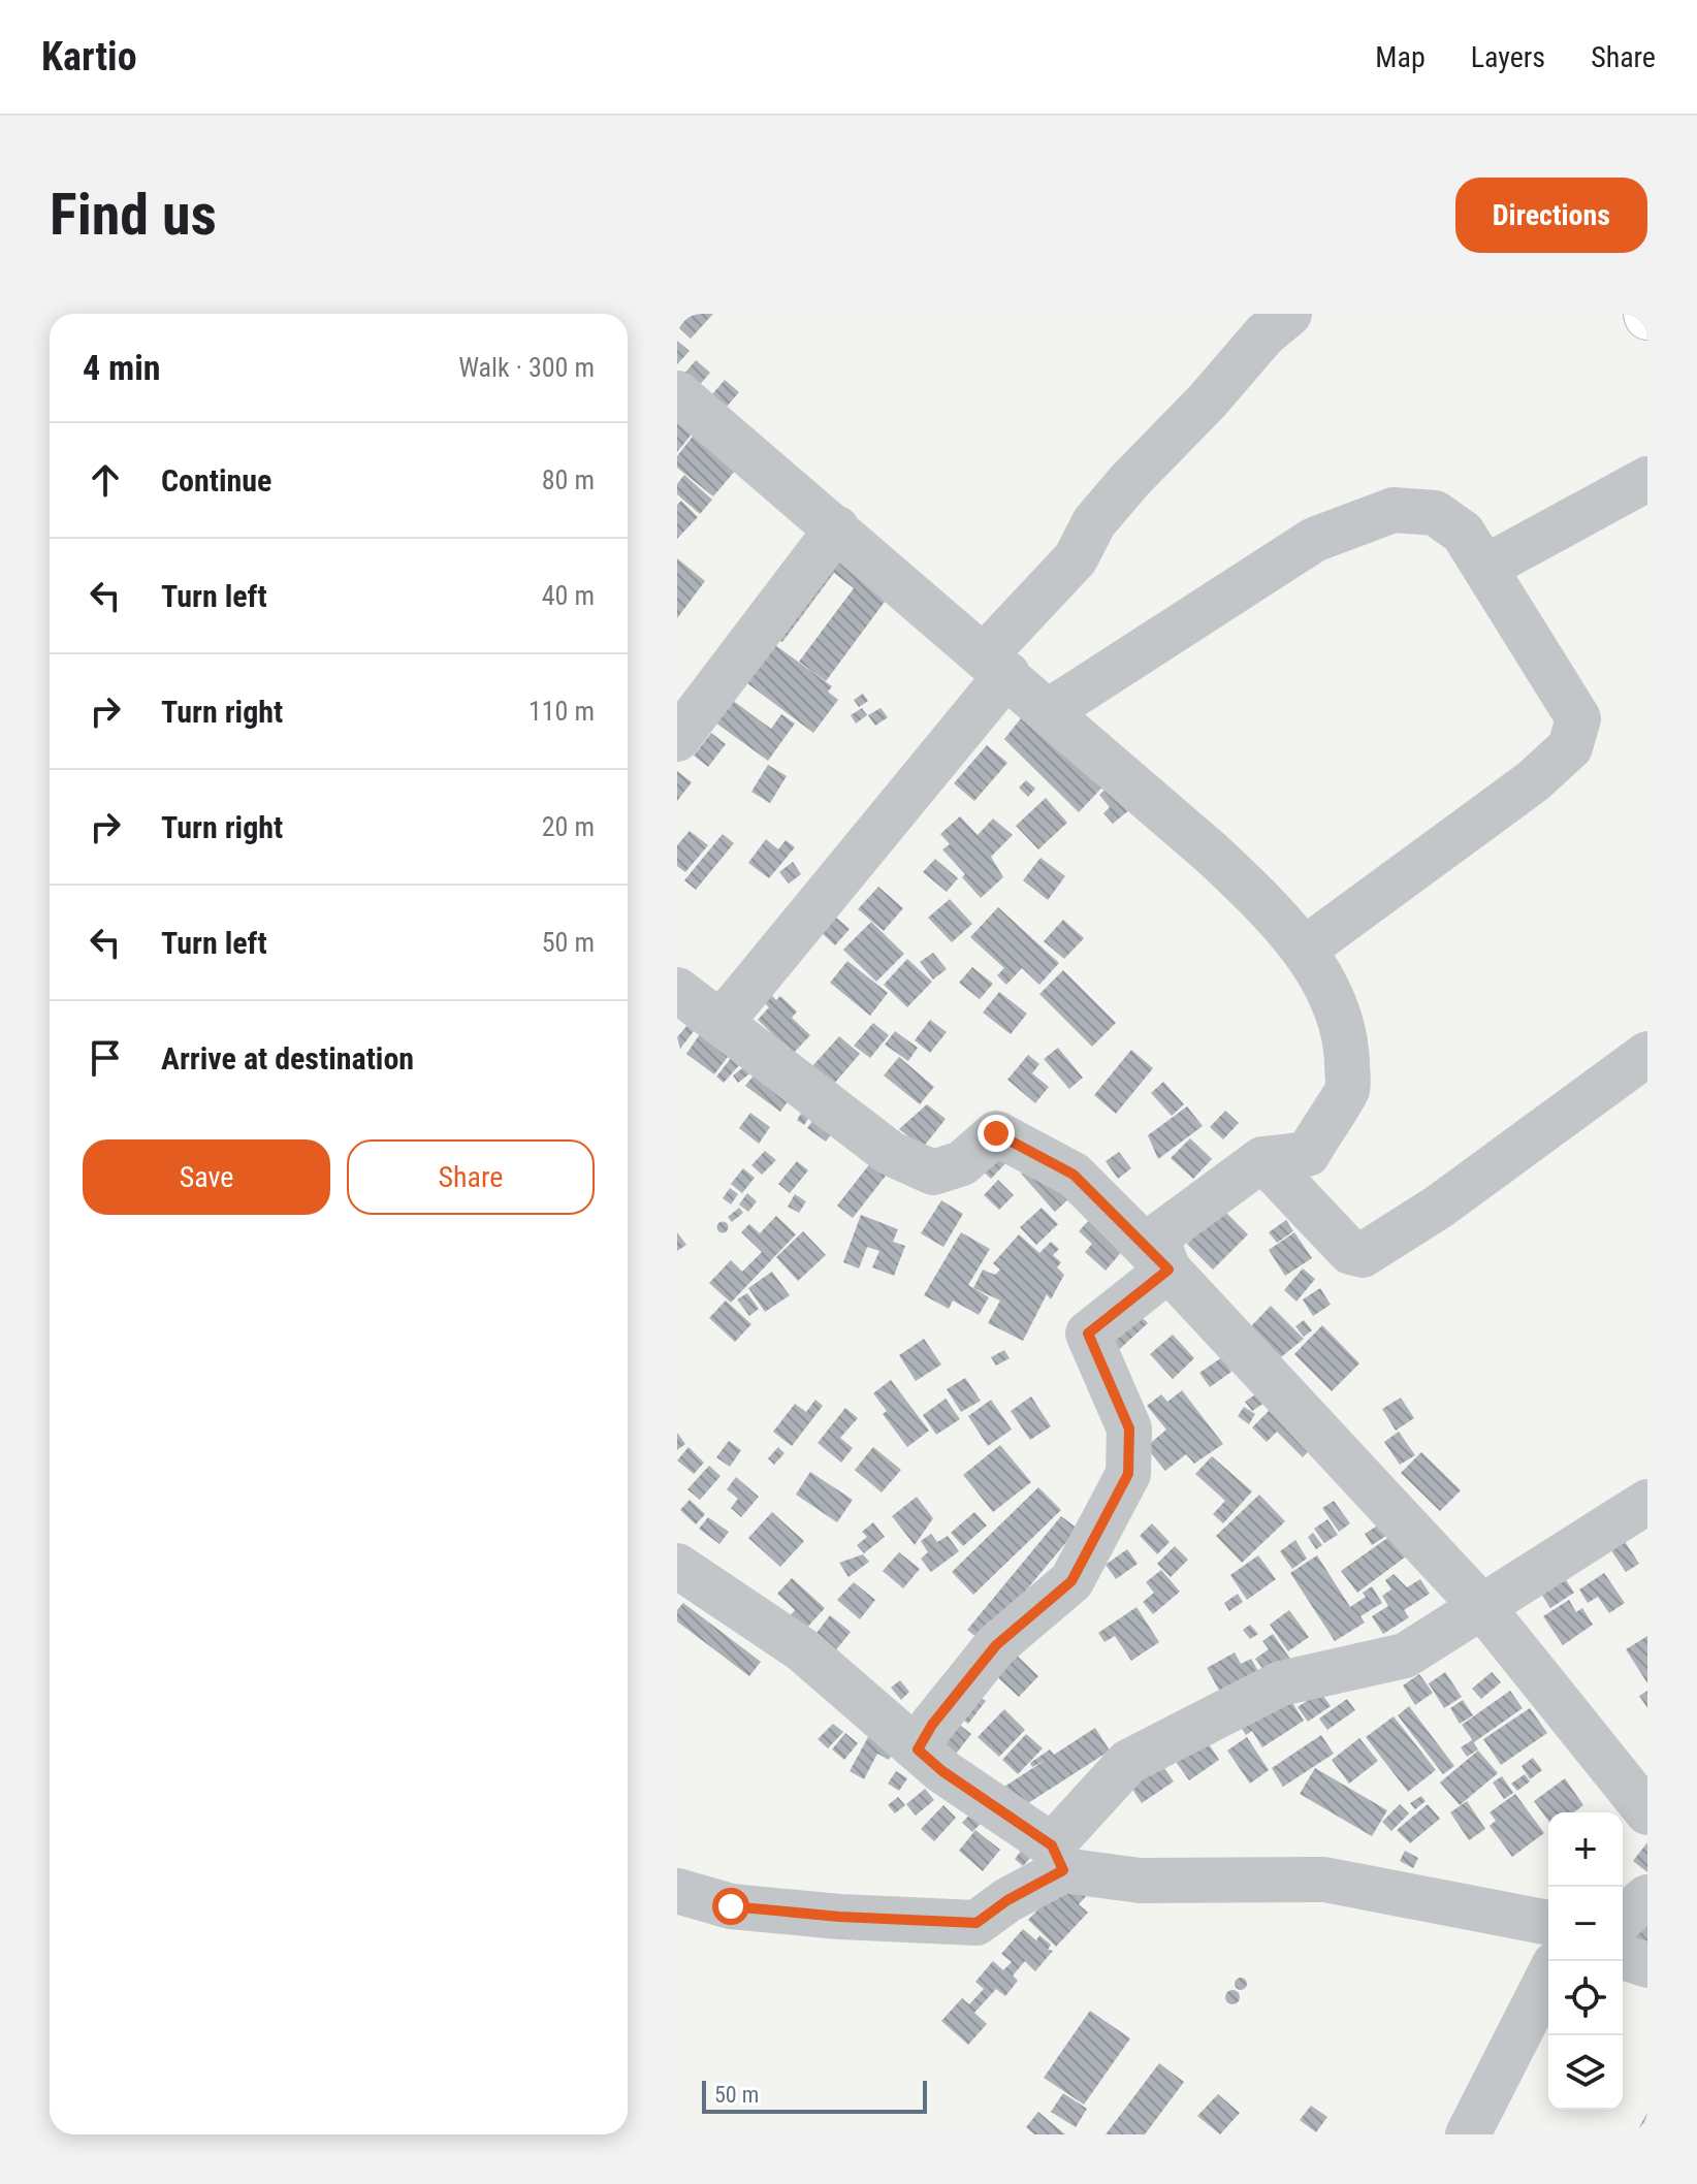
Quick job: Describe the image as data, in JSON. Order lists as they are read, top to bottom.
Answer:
{
  "scale_bar": "50 m",
  "page": {
    "header": "Kartio",
    "nav": ["Map", "Layers", "Share"],
    "buttons": [
      "Directions",
      ["Save", "Share"]
    ],
    "title": "Find us",
    "heading": ["4 min", "Walk · 300 m"],
    "list": [
      ["Continue", "80 m"],
      ["Turn left", "40 m"],
      ["Turn right", "110 m"],
      ["Turn right", "20 m"],
      ["Turn left", "50 m"],
      "Arrive at destination"
    ],
    "map_buttons": ["+", "−"],
    "scale": "50 m"
  }
}
